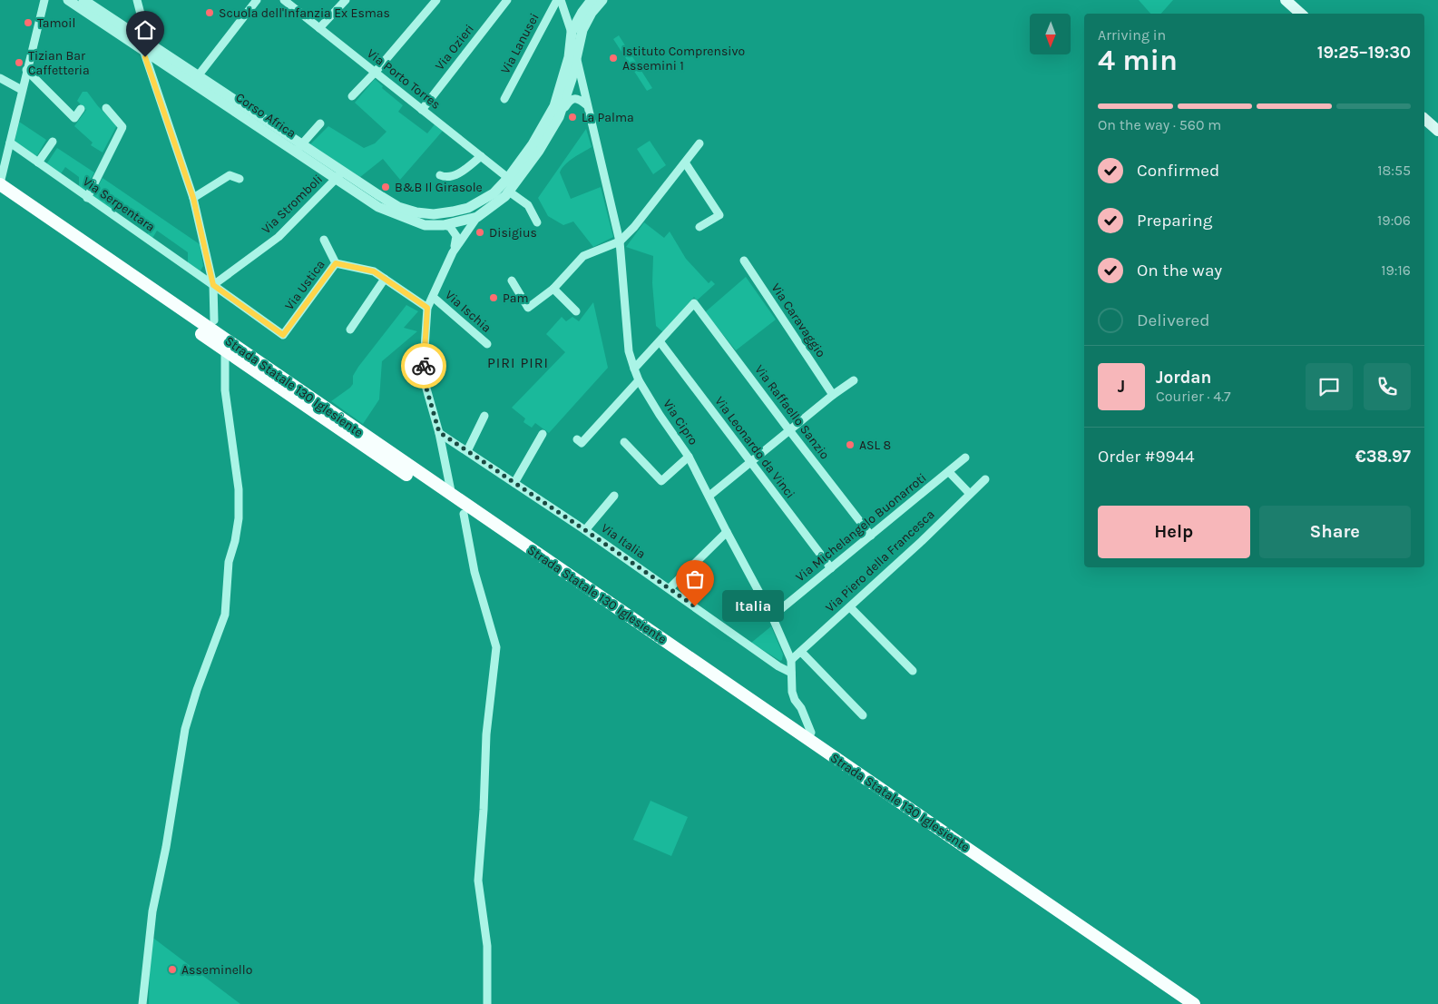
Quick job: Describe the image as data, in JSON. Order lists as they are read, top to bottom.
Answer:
{
  "streets": {
    "main road": ["Strada Statale 130 Iglesiente"],
    "street": [
      "Via Lanusei",
      "Via Ozieri",
      "Via Porto Torres",
      "Corso Africa",
      "Via Serpentara",
      "Via Stromboli",
      "Via Ustica",
      "Via Ischia",
      "Via Caravaggio",
      "Via Raffaello Sanzio",
      "Via Cipro",
      "Via Leonardo da Vinci",
      "Via Michelangelo Buonarroti",
      "Via Italia",
      "Via Piero della Francesca"
    ]
  },
  "crossings": [
    ["Via Ozieri", "Via Porto Torres"],
    ["Via Porto Torres", "Corso Africa"],
    ["Corso Africa", "Via Stromboli"],
    ["Corso Africa", "Via Cipro"],
    ["Via Serpentara", "Via Stromboli"],
    ["Via Serpentara", "Via Ustica"],
    ["Via Stromboli", "Via Ustica"],
    ["Via Raffaello Sanzio", "Via Leonardo da Vinci"],
    ["Via Raffaello Sanzio", "Via Michelangelo Buonarroti"],
    ["Via Cipro", "Via Michelangelo Buonarroti"],
    ["Via Cipro", "Via Italia"],
    ["Via Cipro", "Via Piero della Francesca"],
    ["Via Leonardo da Vinci", "Via Michelangelo Buonarroti"]
  ],
  "districts": ["PIRI PIRI"],
  "places": [
    "Scuola dell'Infanzia Ex Esmas",
    "Tamoil",
    "Istituto Comprensivo Assemini 1",
    "Tizian Bar Caffetteria",
    "La Palma",
    "B&B Il Girasole",
    "Disigius",
    "Pam",
    "ASL 8",
    "Italia",
    "Asseminello"
  ],
  "north": "bottom",
  "page": {
    "heading": ["4 min", "Arriving in", "19:25–19:30"],
    "panel": [
      "Jordan",
      "Courier · 4.7",
      "Order #9944",
      "€38.97"
    ],
    "bar": "On the way · 560 m",
    "list": [
      ["Confirmed", "18:55"],
      ["Preparing", "19:06"],
      ["On the way", "19:16"],
      "Delivered"
    ],
    "round": "J",
    "buttons": ["Help", "Share"],
    "bubble": "Italia"
  }
}
